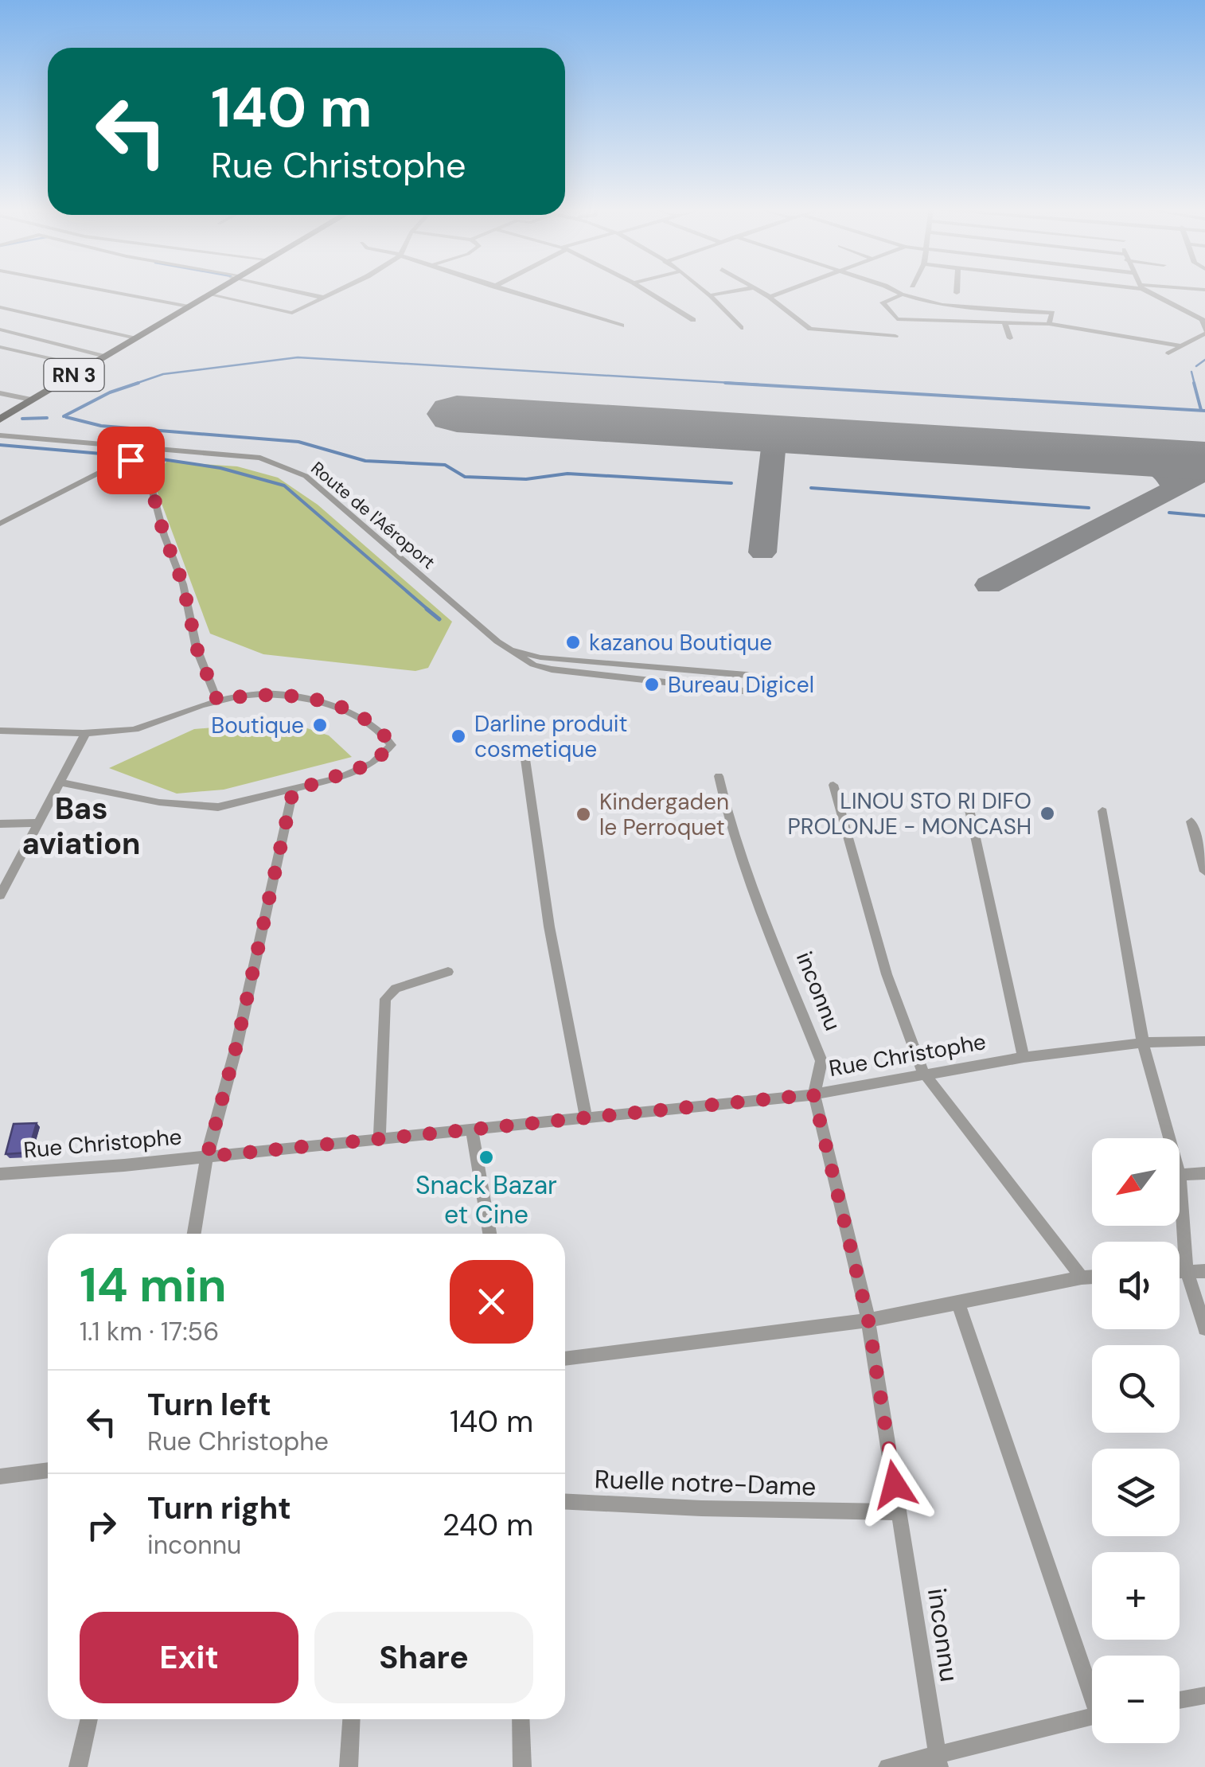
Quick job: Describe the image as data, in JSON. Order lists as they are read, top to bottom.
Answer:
{
  "streets": {
    "main road": ["RN 3"],
    "street": [
      "Route de l'Aéroport",
      "inconnu",
      "Rue Christophe",
      "Ruelle notre-Dame"
    ]
  },
  "crossings": [
    ["inconnu", "Rue Christophe"],
    ["inconnu", "Ruelle notre-Dame"]
  ],
  "districts": ["Bas aviation"],
  "places": [
    "kazanou Boutique",
    "Bureau Digicel",
    "Boutique",
    "Darline produit cosmetique",
    "LINOU STO RI DIFO PROLONJE - MONCASH",
    "Kindergaden le Perroquet",
    "Snack Bazar et Cine"
  ],
  "north": "bottom left",
  "page": {
    "turn": ["140 m", "Rue Christophe"],
    "map_buttons": ["+", "−"],
    "heading": ["14 min", "1.1 km · 17:56"],
    "list": [
      {
        "name": "Turn left",
        "note": "Rue Christophe",
        "value": "140 m"
      },
      {
        "name": "Turn right",
        "note": "inconnu",
        "value": "240 m"
      }
    ],
    "buttons": ["Exit", "Share"]
  }
}
